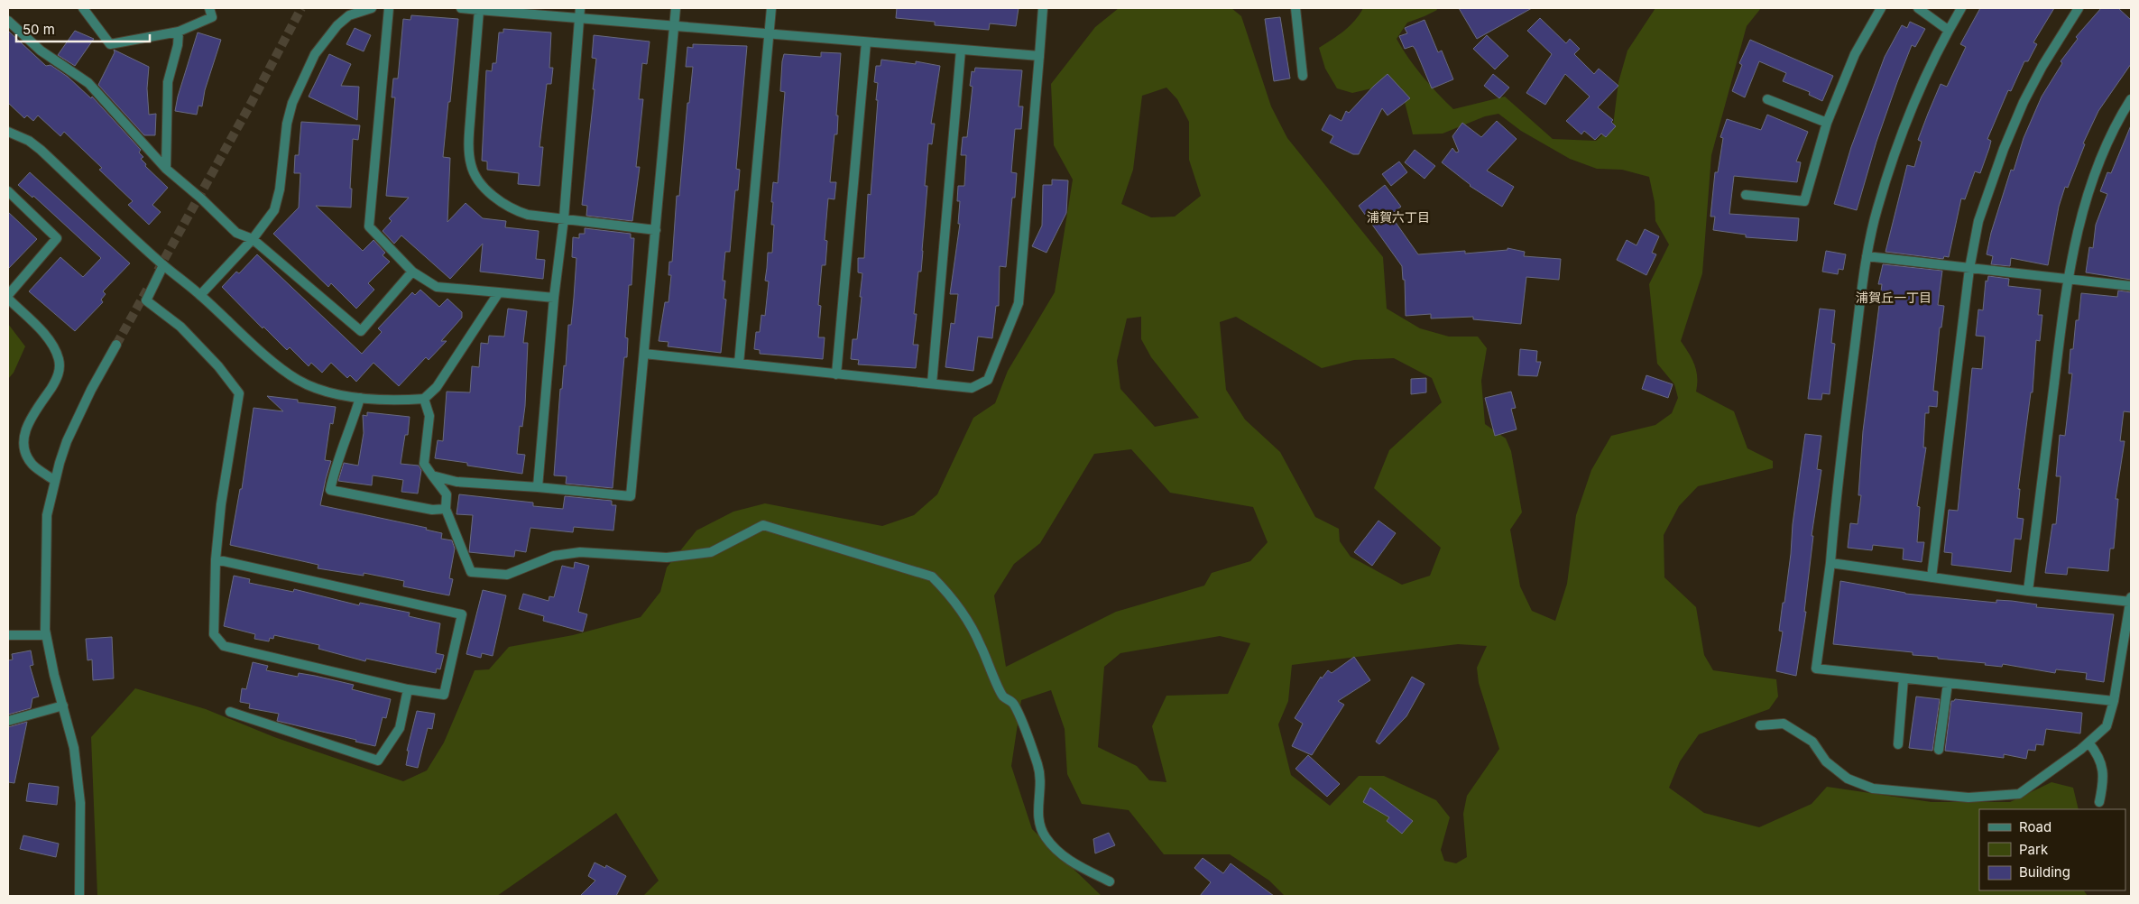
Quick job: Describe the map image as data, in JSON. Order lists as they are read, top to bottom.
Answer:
{
  "districts": ["浦賀六丁目", "浦賀丘一丁目"],
  "legend": ["Road", "Park", "Building"],
  "scale_bar": "50 m"
}
